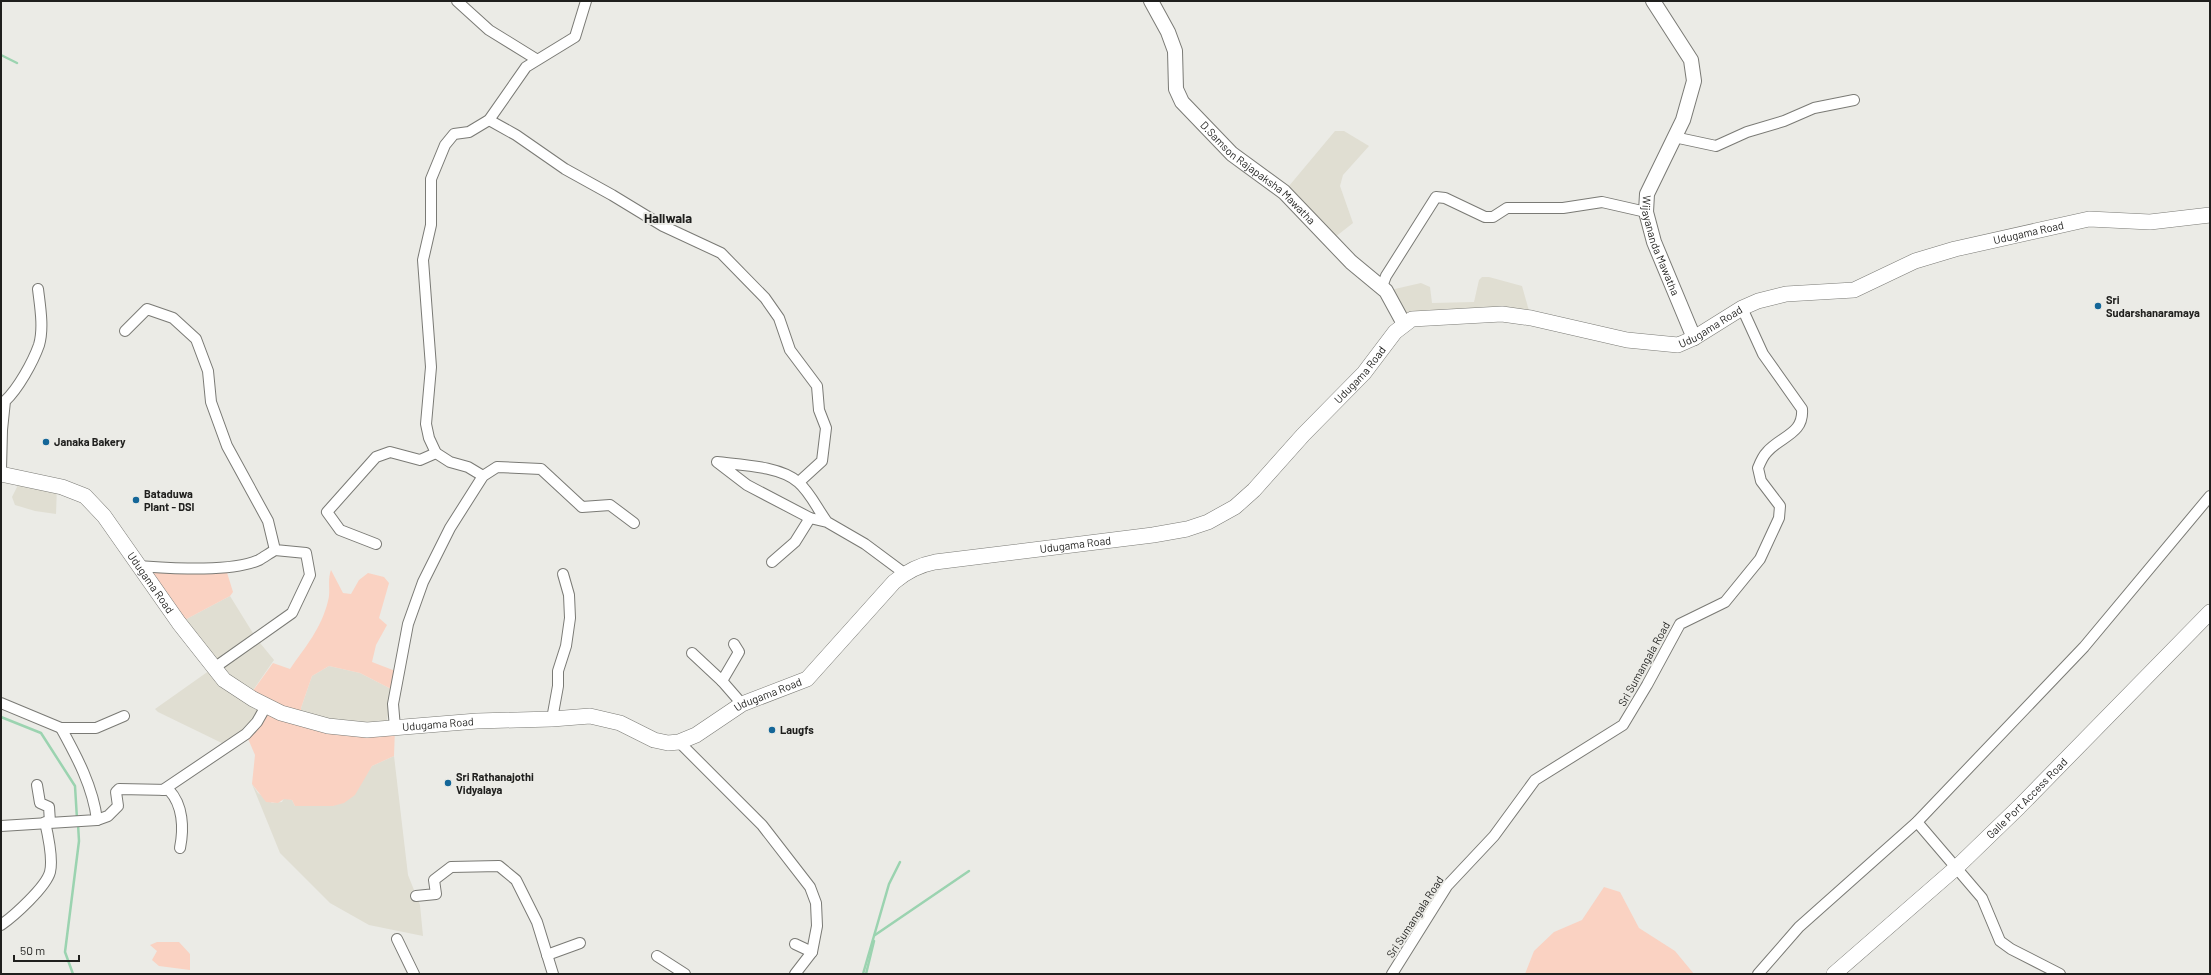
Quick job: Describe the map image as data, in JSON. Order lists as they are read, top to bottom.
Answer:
{
  "streets": {
    "main road": [
      "D.Samson Rajapaksha Mawatha",
      "Udugama Road",
      "Wijayananda Mawatha",
      "Galle Port Access Road"
    ],
    "street": ["Sri Sumangala Road"]
  },
  "crossings": [
    ["D.Samson Rajapaksha Mawatha", "Udugama Road"],
    ["Udugama Road", "Wijayananda Mawatha"],
    ["Udugama Road", "Sri Sumangala Road"]
  ],
  "districts": ["Haliwala"],
  "places": [
    "Sri Sudarshanaramaya",
    "Janaka Bakery",
    "Bataduwa Plant - DSI",
    "Laugfs",
    "Sri Rathanajothi Vidyalaya"
  ],
  "scale_bar": "50 m"
}
